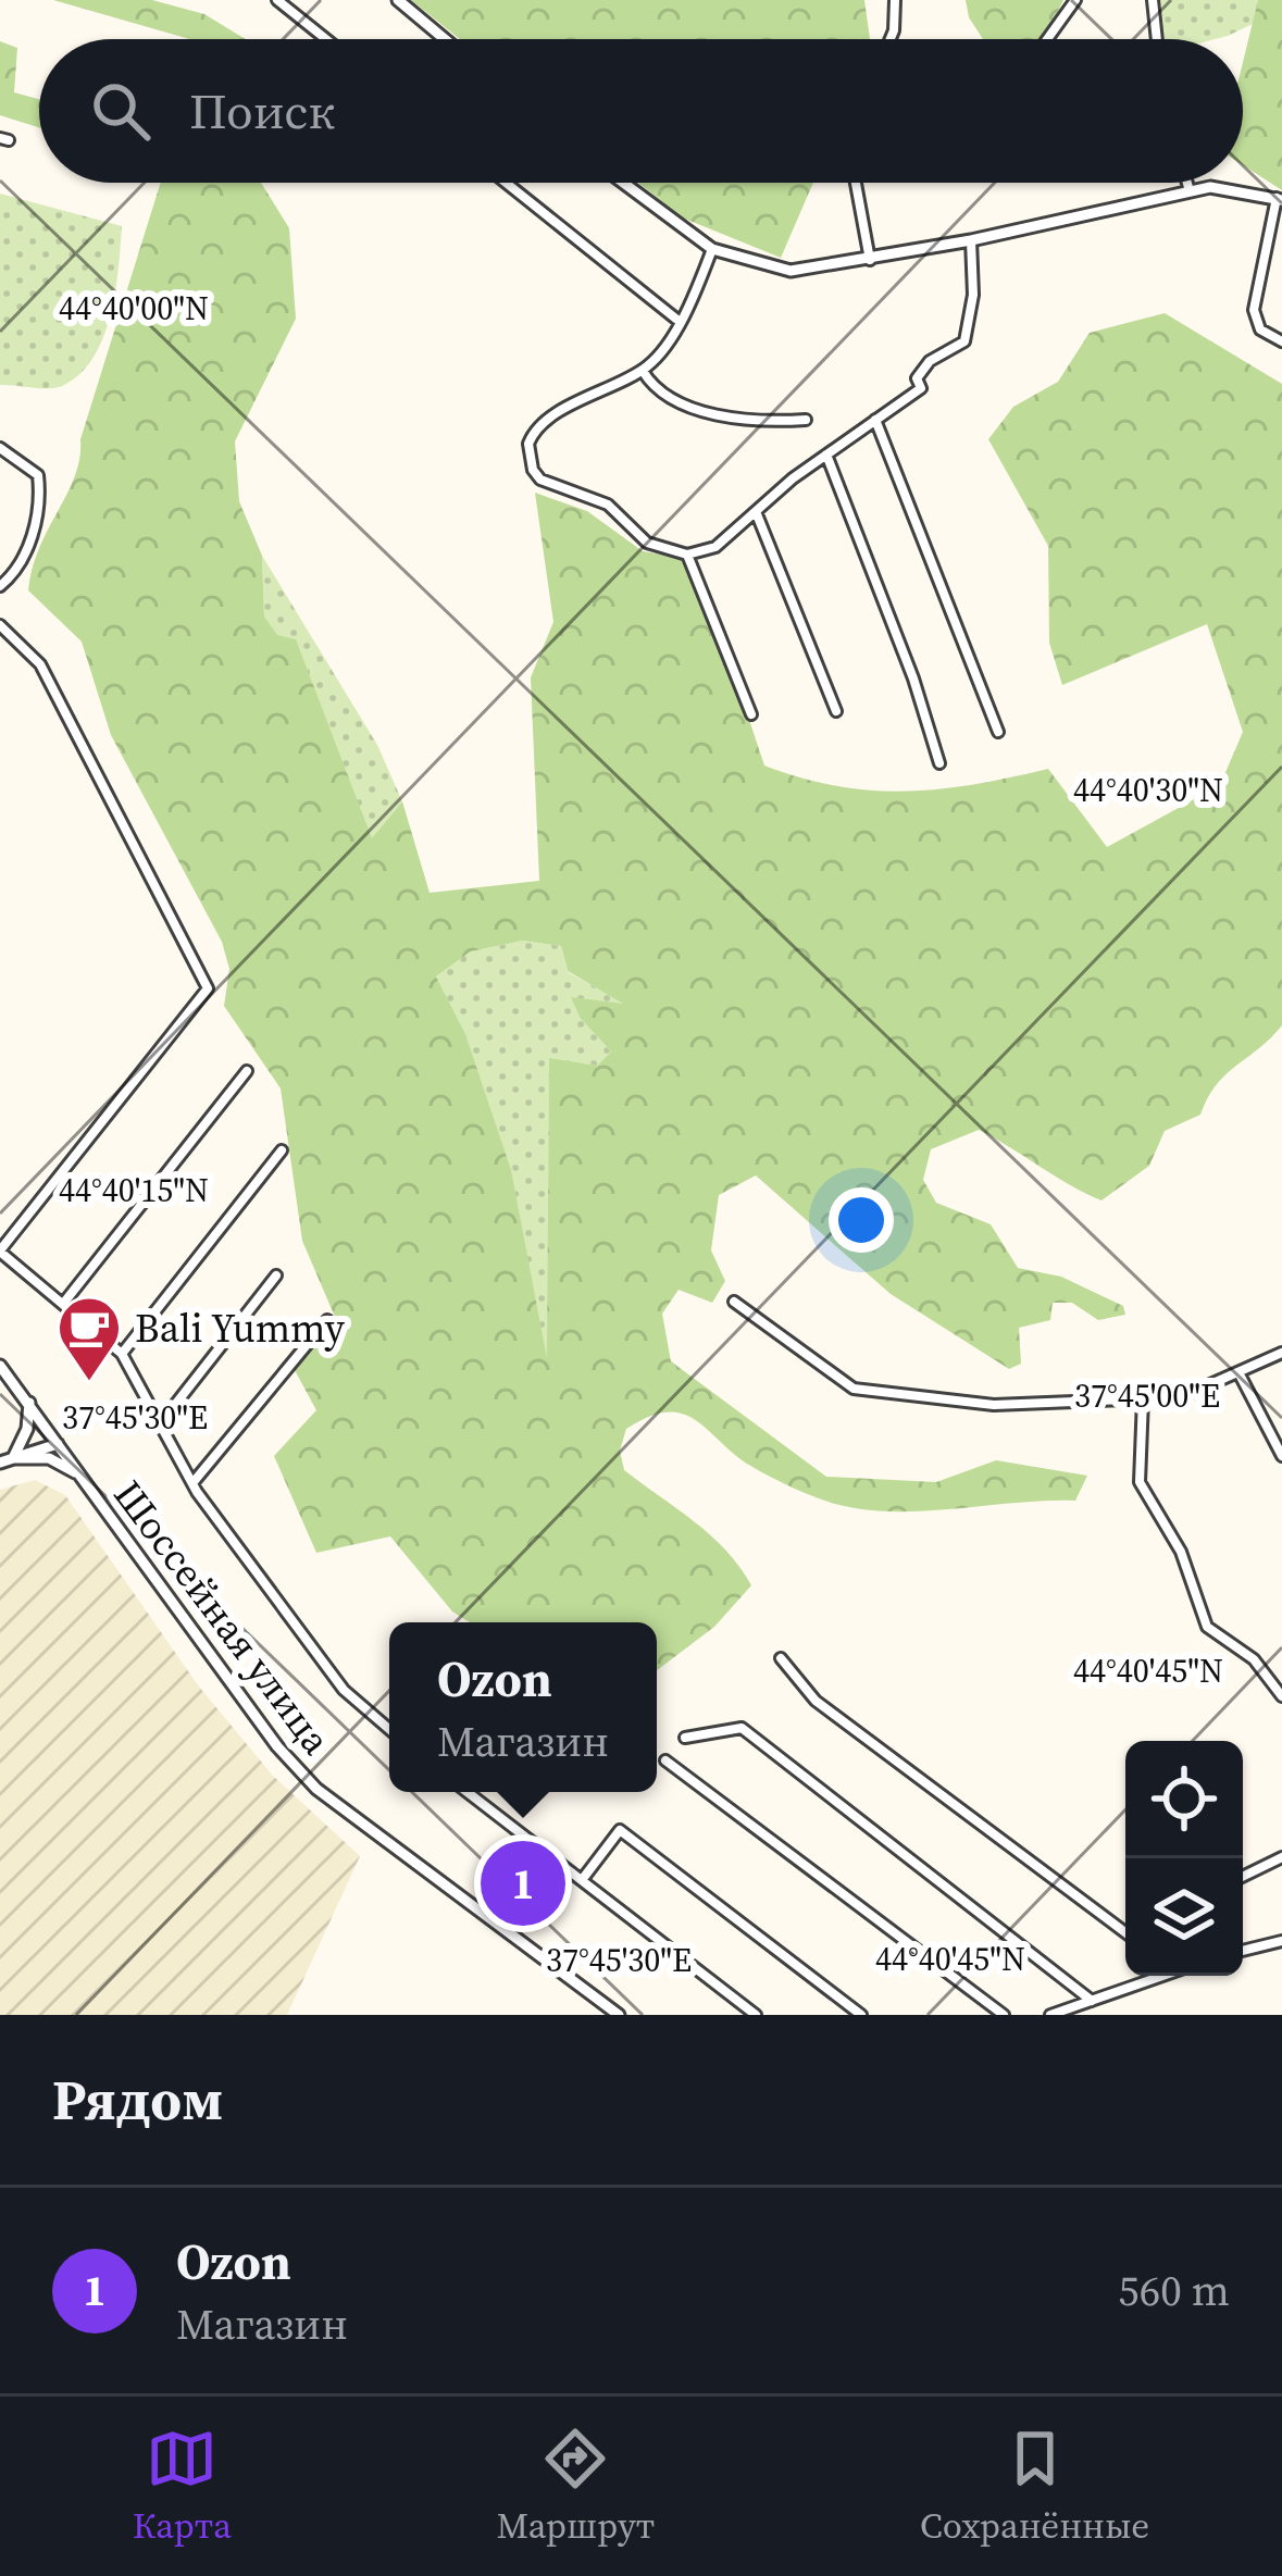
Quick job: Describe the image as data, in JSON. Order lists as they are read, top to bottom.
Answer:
{
  "streets": {
    "street": ["Шоссейная улица"]
  },
  "places": {
    "cafe": ["Bali Yummy"]
  },
  "page": {
    "search": "Поиск",
    "popup": ["Ozon", "Магазин"],
    "pins": "1",
    "heading": "Рядом",
    "list": [
      {
        "mark": "1",
        "name": "Ozon",
        "note": "Магазин",
        "value": "560 m"
      }
    ],
    "nav": ["Карта", "Маршрут", "Сохранённые"]
  },
  "coordinates": [
    "44°40'00\"N",
    "44°40'30\"N",
    "44°40'15\"N",
    "37°45'00\"E",
    "37°45'30\"E",
    "44°40'45\"N"
  ]
}
